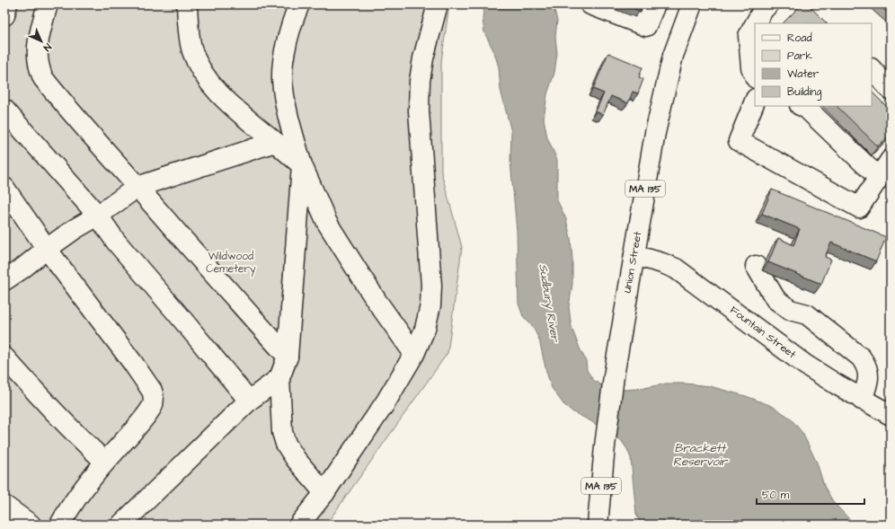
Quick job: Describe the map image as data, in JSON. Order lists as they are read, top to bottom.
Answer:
{
  "streets": {
    "main road": ["MA 135", "Union Street", "Fountain Street"]
  },
  "crossings": [
    ["Union Street", "Fountain Street"]
  ],
  "water": ["Sudbury River", "Brackett Reservoir"],
  "parks": ["Wildwood Cemetery"],
  "legend": [
    "Road",
    "Park",
    "Water",
    "Building"
  ],
  "scale_bar": "50 m",
  "north": "bottom right"
}
